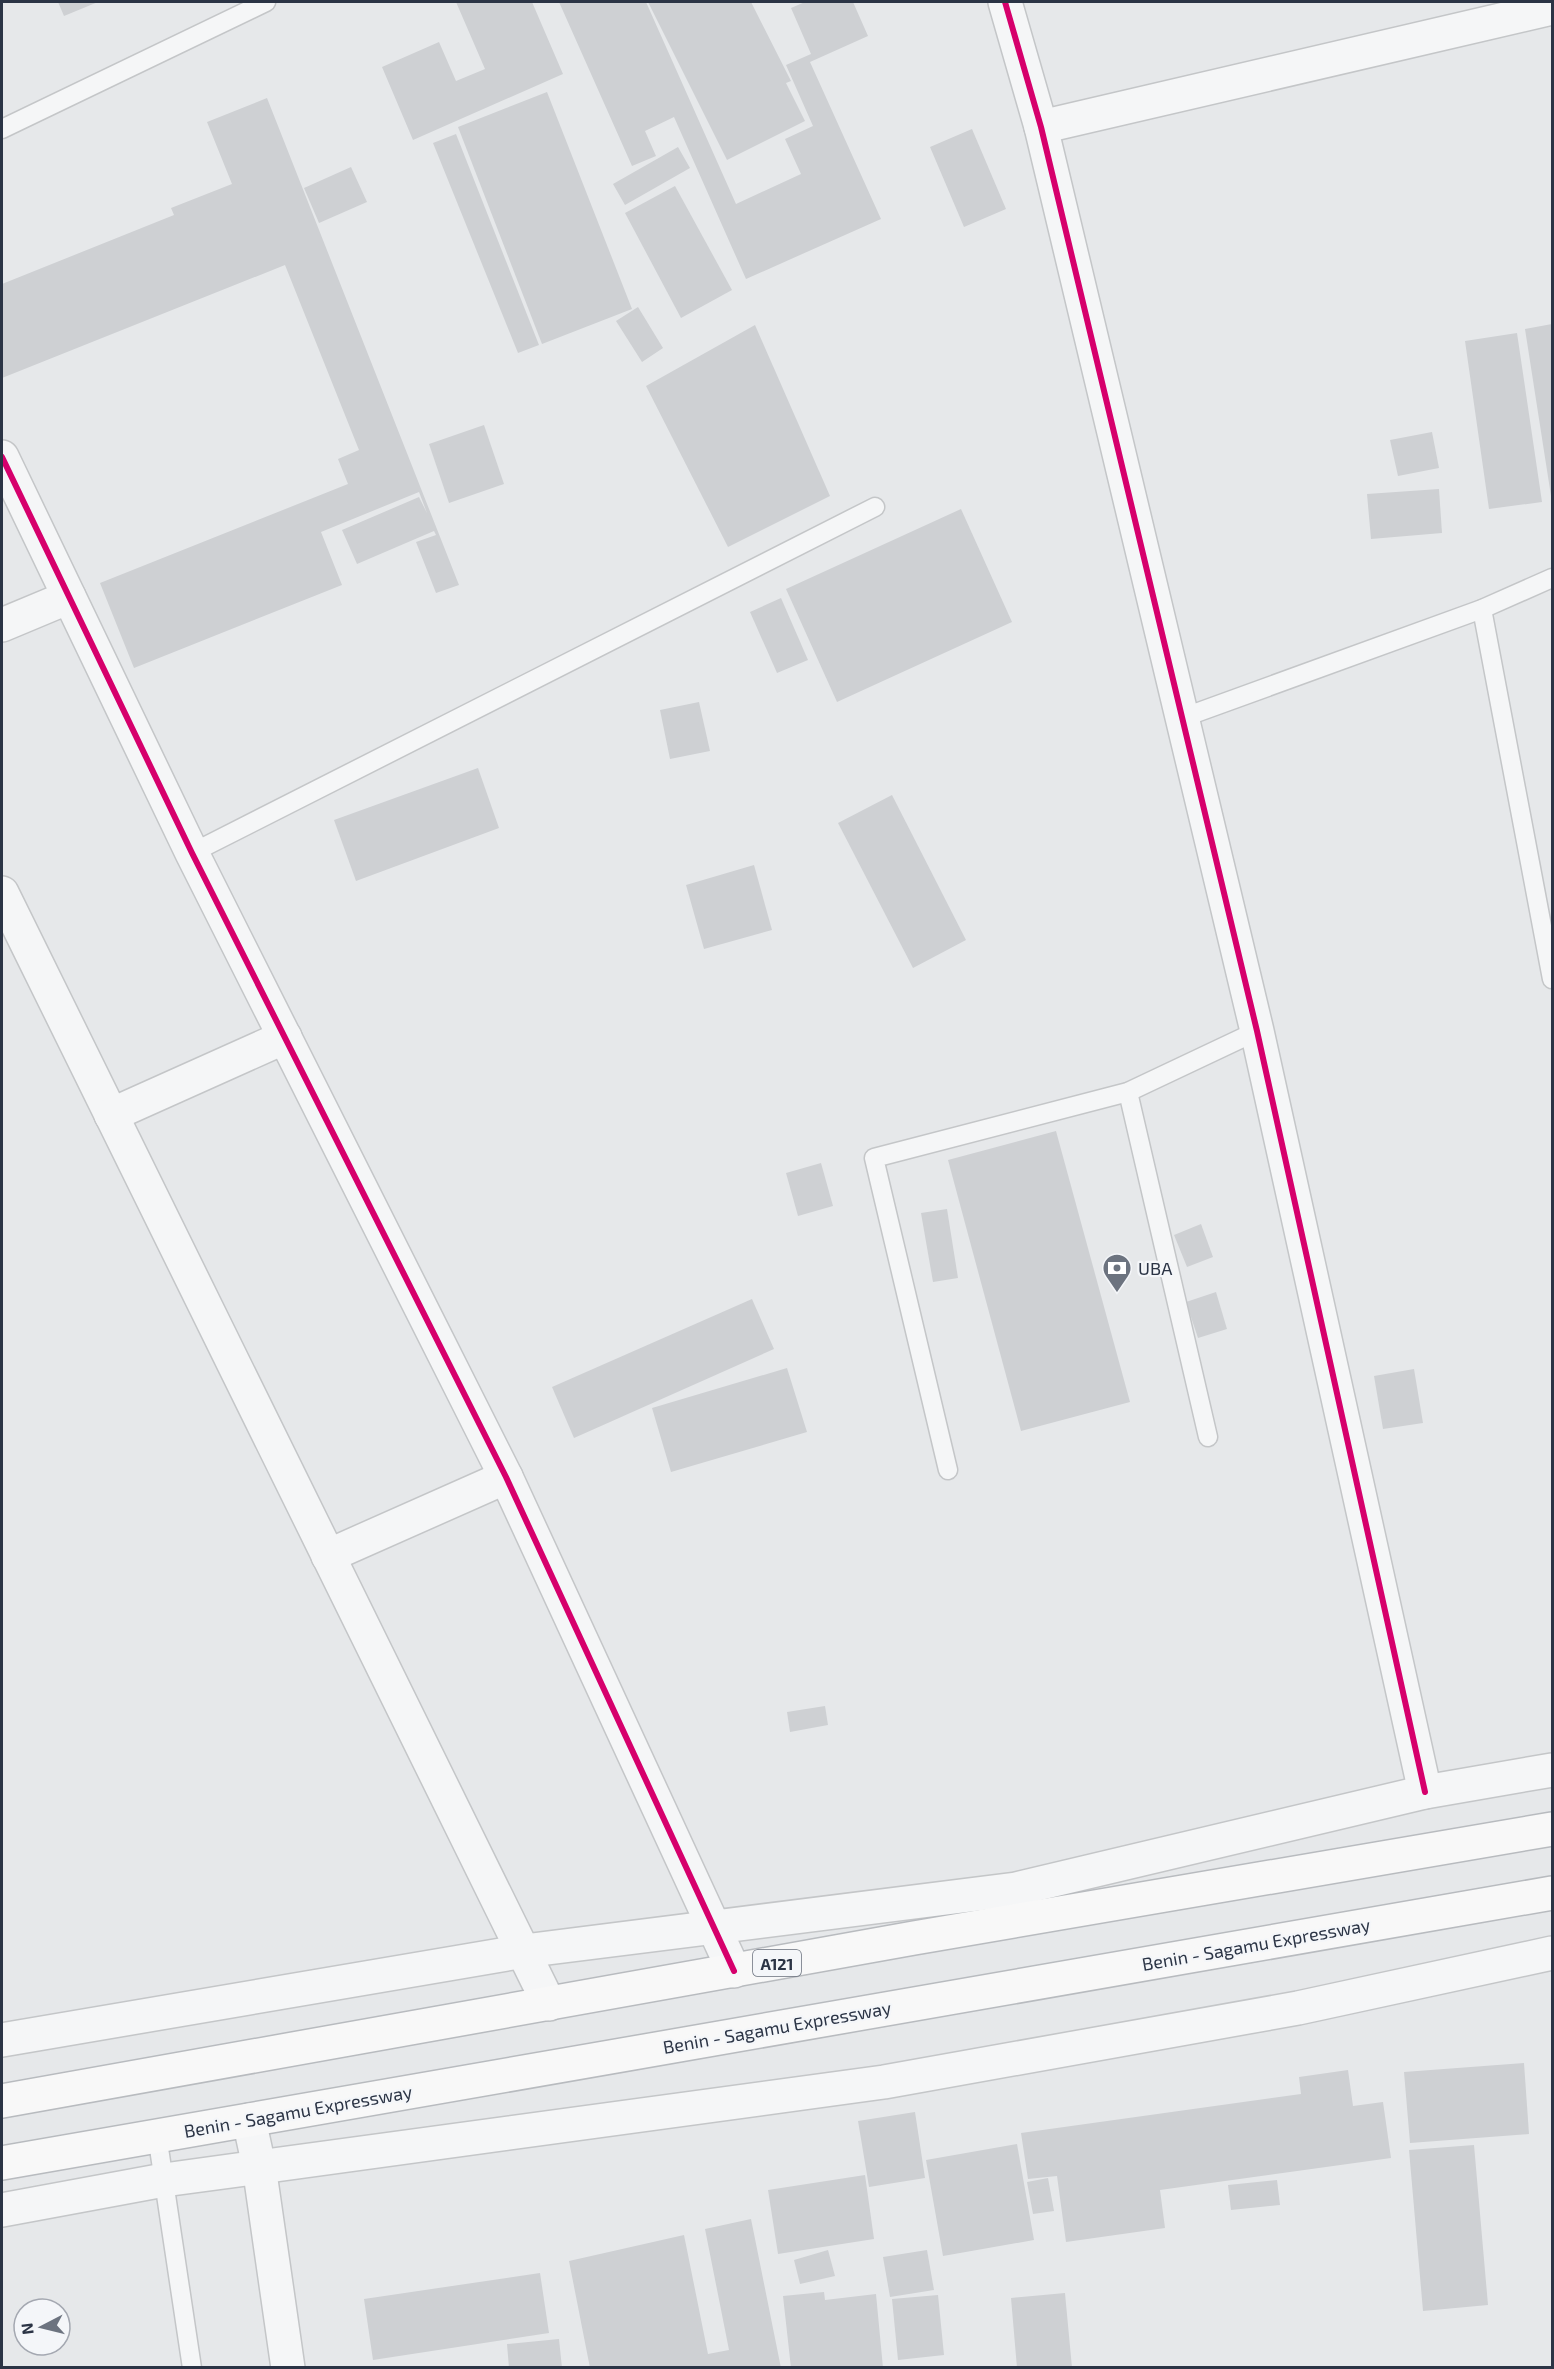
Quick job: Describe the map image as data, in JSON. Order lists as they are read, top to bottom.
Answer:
{
  "streets": {
    "highway": ["Benin - Sagamu Expressway", "A121"]
  },
  "places": {
    "bank": ["UBA"]
  },
  "north": "left"
}
